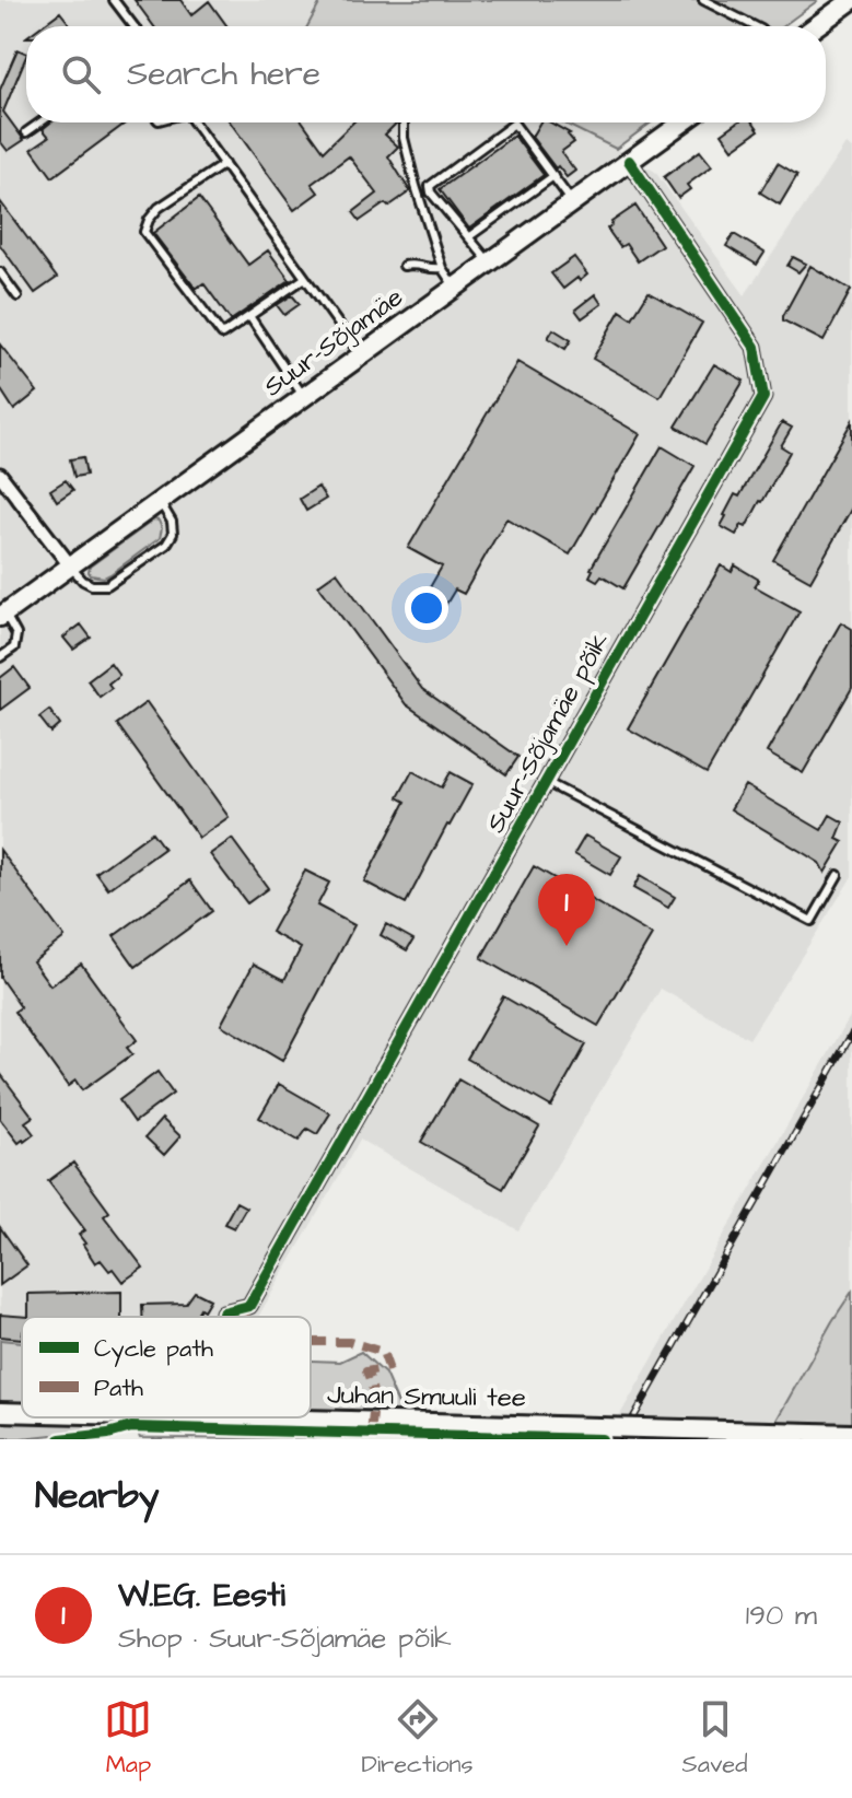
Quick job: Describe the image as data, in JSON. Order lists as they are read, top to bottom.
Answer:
{
  "streets": {
    "main road": ["Suur-Sõjamäe", "Juhan Smuuli tee"],
    "street": ["Suur-Sõjamäe põik"]
  },
  "crossings": [
    ["Suur-Sõjamäe", "Suur-Sõjamäe põik"]
  ],
  "legend": ["Cycle path", "Path"],
  "page": {
    "search": "Search here",
    "pins": "1",
    "heading": "Nearby",
    "list": [
      {
        "mark": "1",
        "name": "W.EG. Eesti",
        "note": "Shop · Suur-Sõjamäe põik",
        "value": "190 m"
      }
    ],
    "nav": ["Map", "Directions", "Saved"]
  }
}
